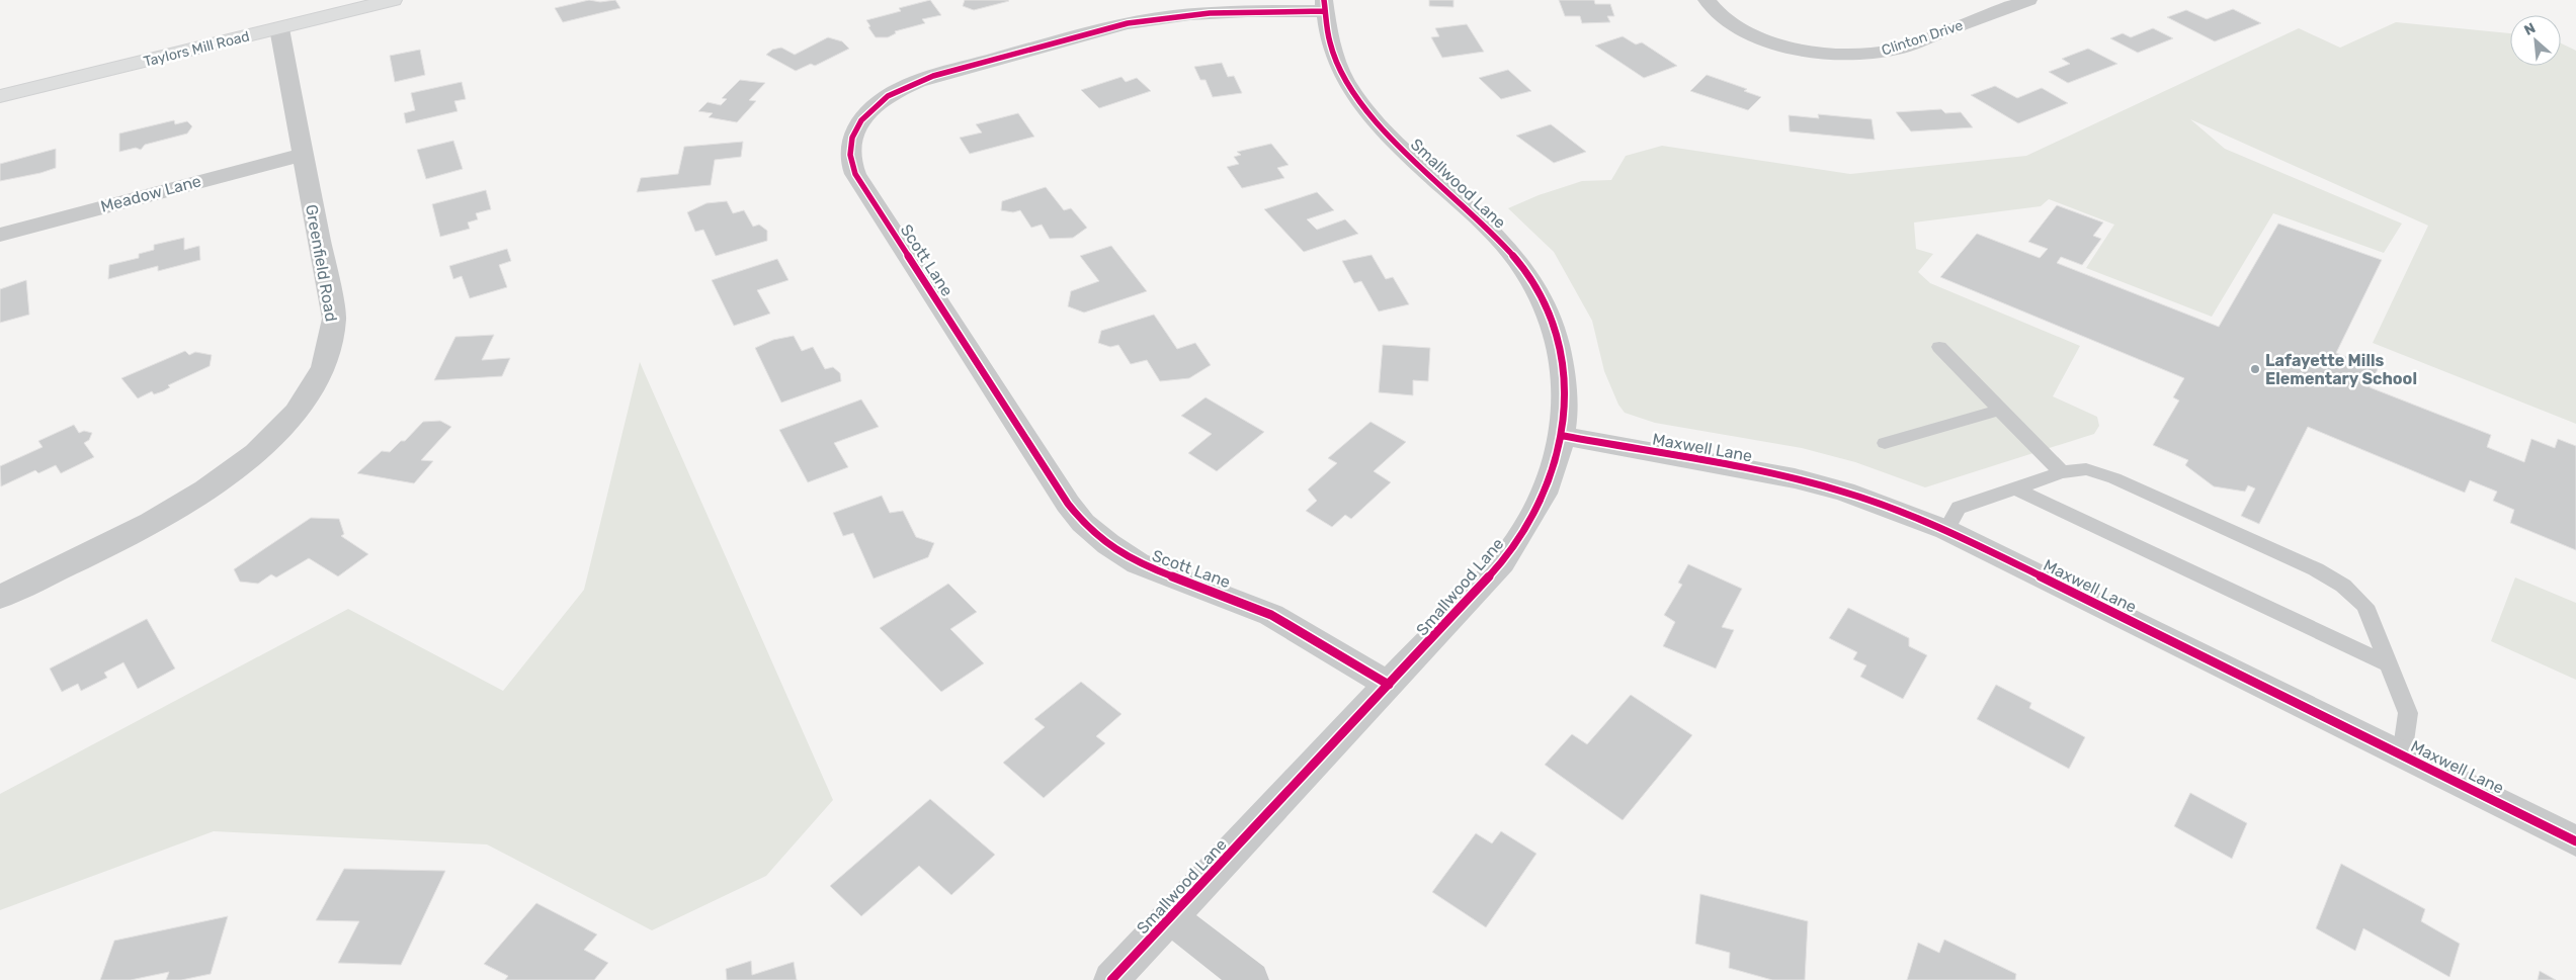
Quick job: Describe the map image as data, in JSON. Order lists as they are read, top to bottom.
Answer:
{
  "streets": {
    "street": [
      "Clinton Drive",
      "Taylors Mill Road",
      "Smallwood Lane",
      "Meadow Lane",
      "Scott Lane",
      "Greenfield Road",
      "Maxwell Lane"
    ]
  },
  "crossings": [
    ["Taylors Mill Road", "Greenfield Road"],
    ["Smallwood Lane", "Scott Lane"],
    ["Smallwood Lane", "Maxwell Lane"],
    ["Meadow Lane", "Greenfield Road"]
  ],
  "places": ["Lafayette Mills Elementary School"],
  "north": "top left"
}
